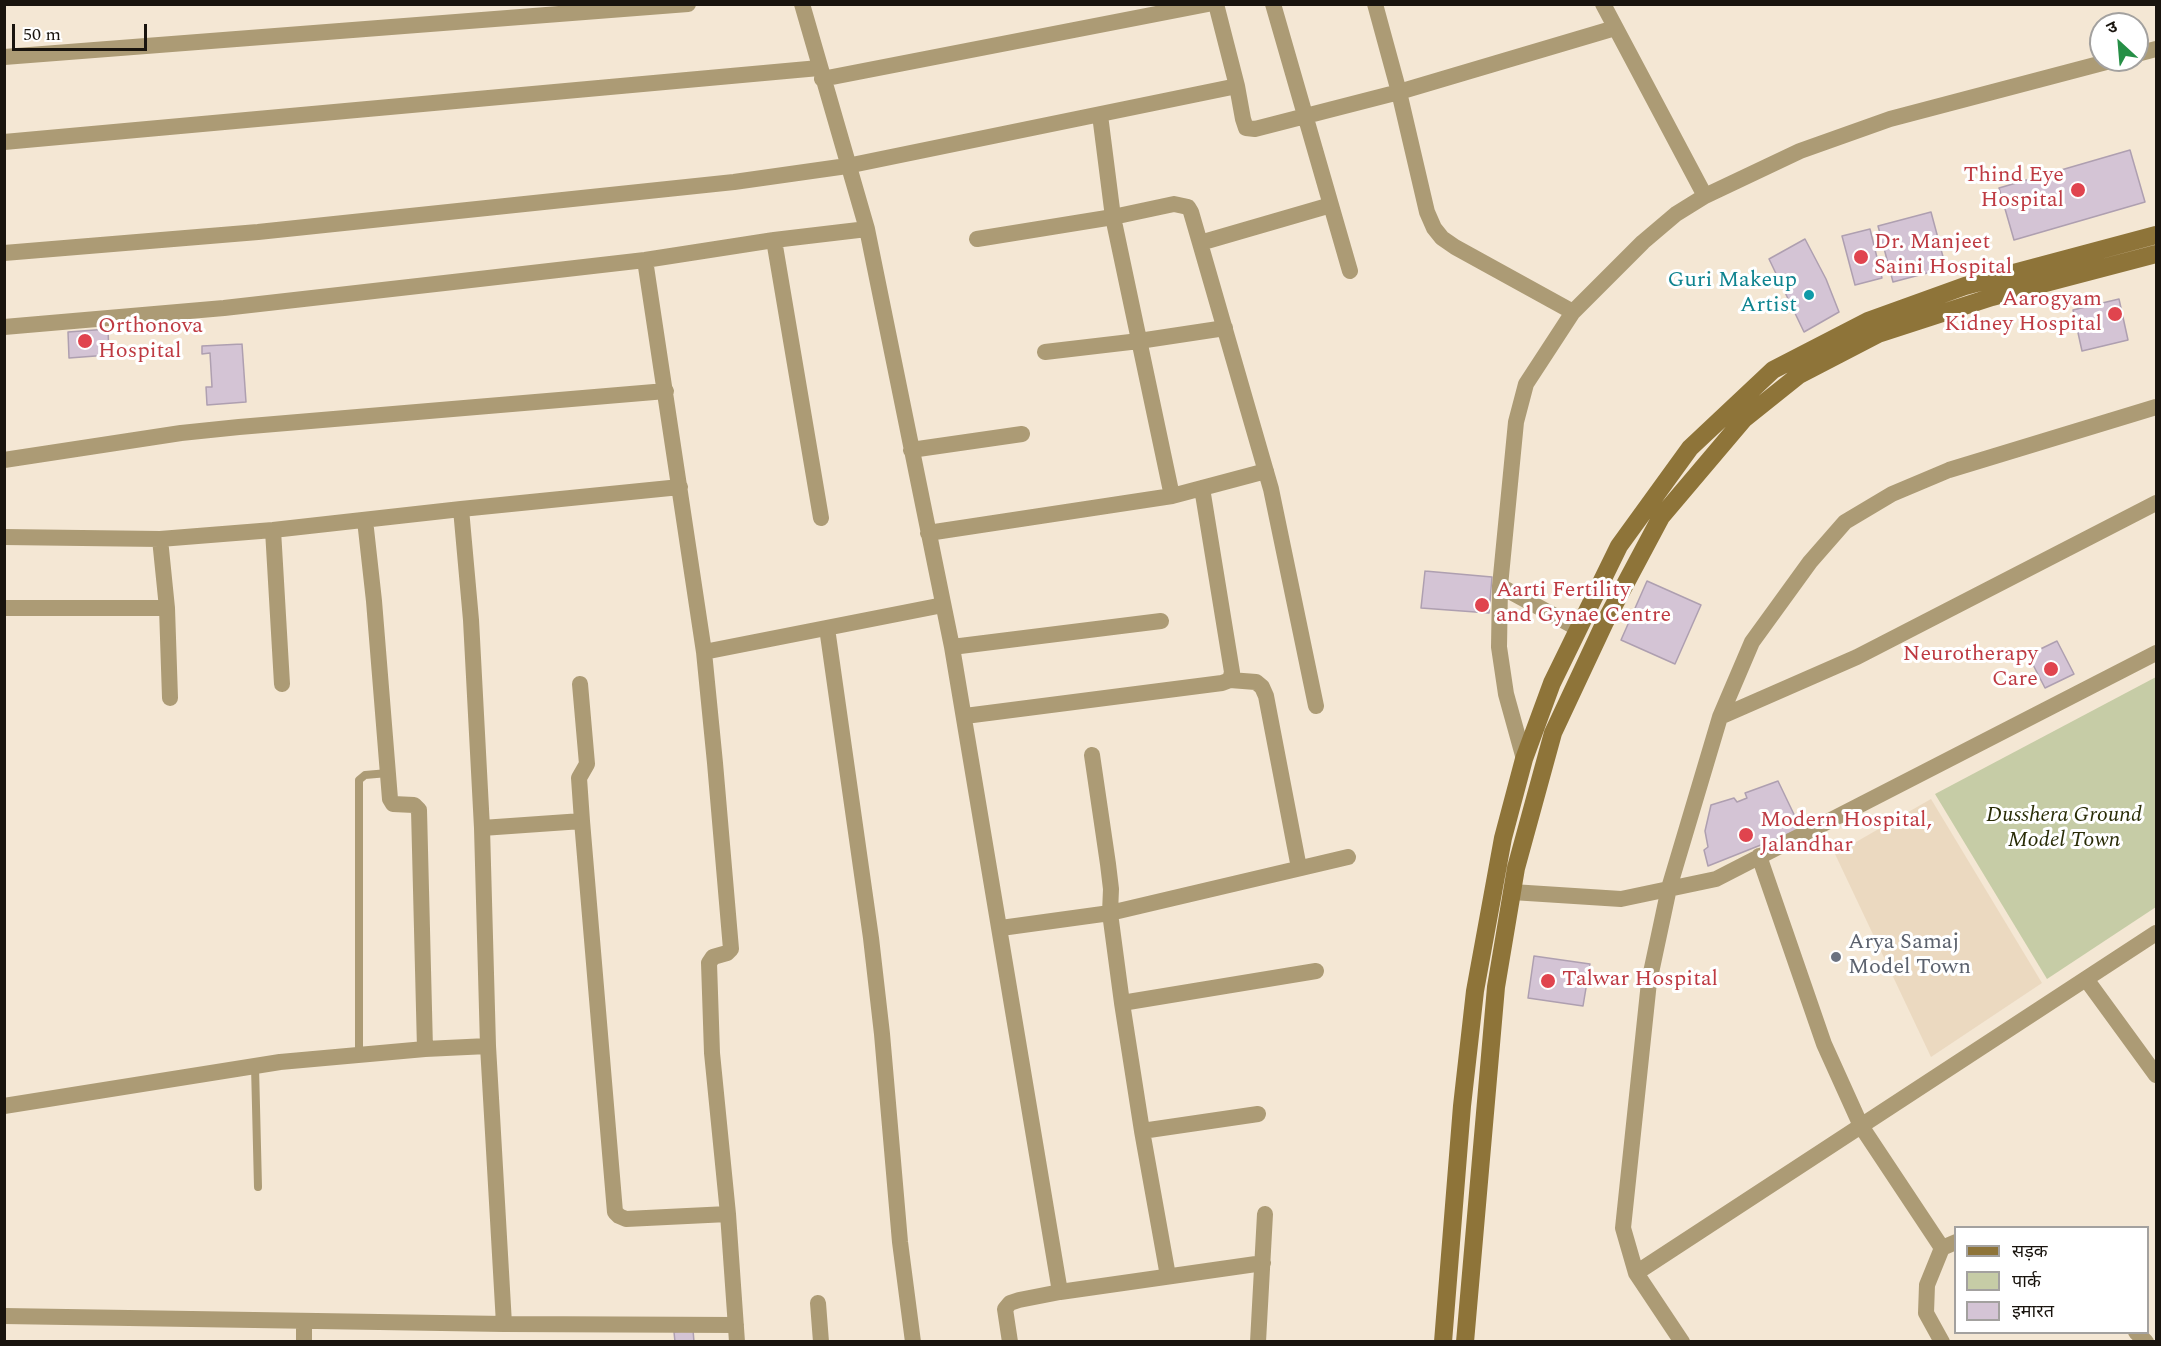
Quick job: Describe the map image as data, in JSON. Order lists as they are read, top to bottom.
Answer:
{
  "parks": ["Dusshera Ground Model Town"],
  "places": [
    "Thind Eye Hospital",
    "Dr. Manjeet Saini Hospital",
    "Guri Makeup Artist",
    "Aarogyam Kidney Hospital",
    "Orthonova Hospital",
    "Aarti Fertility and Gynae Centre",
    "Neurotherapy Care",
    "Modern Hospital, Jalandhar",
    "Arya Samaj Model Town",
    "Talwar Hospital"
  ],
  "legend": ["सड़क", "पार्क", "इमारत"],
  "scale_bar": "50 m",
  "north": "top left"
}
